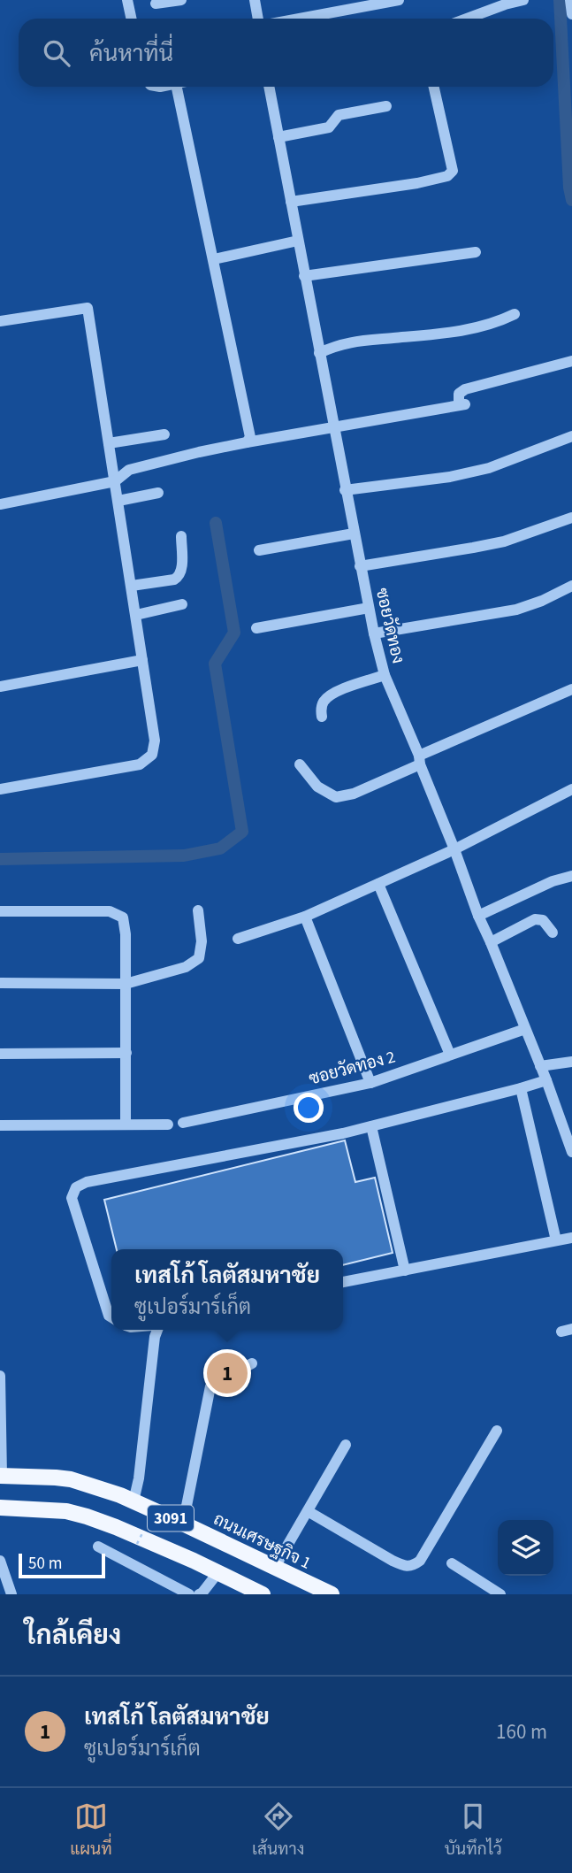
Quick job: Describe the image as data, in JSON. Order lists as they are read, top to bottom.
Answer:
{
  "streets": {
    "main road": ["3091", "ถนนเศรษฐกิจ 1"],
    "street": ["ซอยวัดทอง", "ซอยวัดทอง 2"]
  },
  "crossings": [
    ["ซอยวัดทอง", "ซอยวัดทอง 2"]
  ],
  "scale_bar": "50 m",
  "page": {
    "search": "ค้นหาที่นี่",
    "popup": ["เทสโก้ โลตัสมหาชัย", "ซูเปอร์มาร์เก็ต"],
    "pins": "1",
    "scale": "50 m",
    "heading": "ใกล้เคียง",
    "list": [
      {
        "mark": "1",
        "name": "เทสโก้ โลตัสมหาชัย",
        "note": "ซูเปอร์มาร์เก็ต",
        "value": "160 m"
      }
    ],
    "nav": ["แผนที่", "เส้นทาง", "บันทึกไว้"]
  }
}
